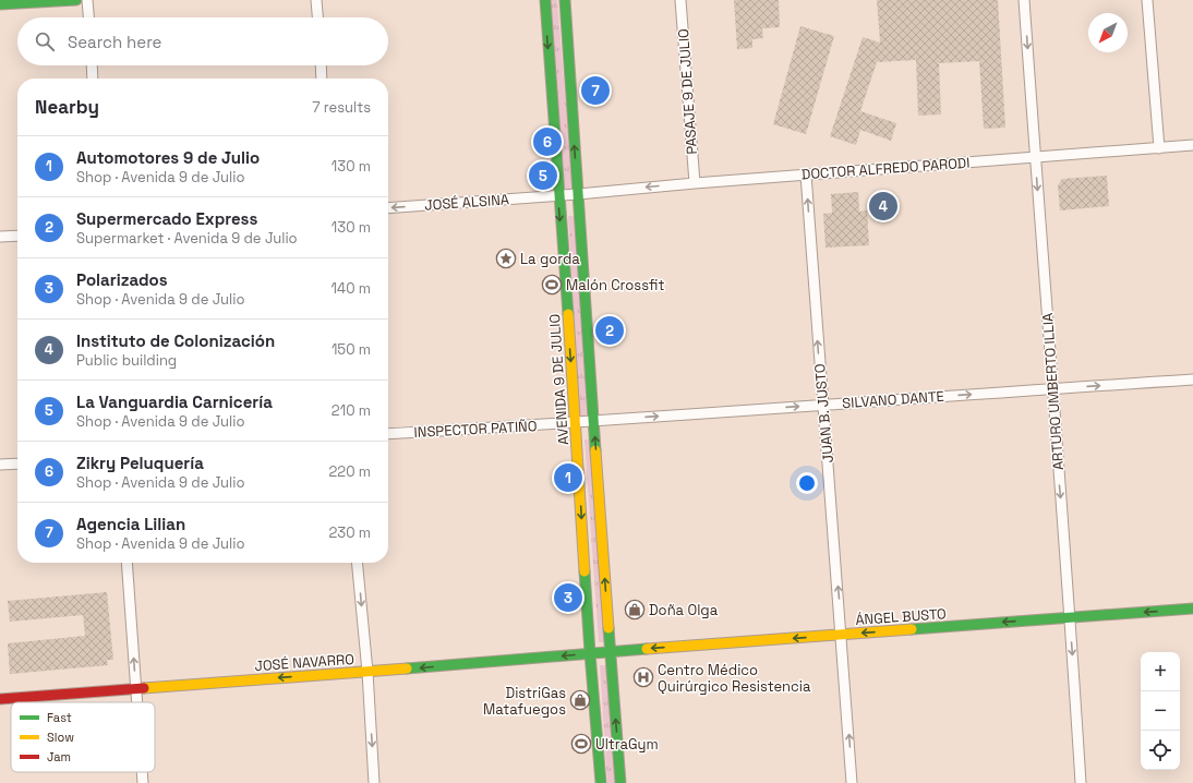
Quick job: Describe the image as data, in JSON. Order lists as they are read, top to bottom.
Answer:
{
  "streets": {
    "main road": ["AVENIDA 9 DE JULIO", "ÁNGEL BUSTO", "JOSÉ NAVARRO"],
    "street": [
      "PASAJE 9 DE JULIO",
      "DOCTOR ALFREDO PARODI",
      "JOSÉ ALSINA",
      "ARTURO UMBERTO ILLIA",
      "SILVANO DANTE",
      "JUAN B. JUSTO",
      "INSPECTOR PATIÑO"
    ]
  },
  "crossings": [
    ["PASAJE 9 DE JULIO", "DOCTOR ALFREDO PARODI"],
    ["DOCTOR ALFREDO PARODI", "JOSÉ ALSINA"],
    ["DOCTOR ALFREDO PARODI", "ARTURO UMBERTO ILLIA"],
    ["DOCTOR ALFREDO PARODI", "JUAN B. JUSTO"],
    ["JOSÉ ALSINA", "AVENIDA 9 DE JULIO"],
    ["AVENIDA 9 DE JULIO", "INSPECTOR PATIÑO"],
    ["AVENIDA 9 DE JULIO", "JOSÉ NAVARRO"],
    ["ARTURO UMBERTO ILLIA", "SILVANO DANTE"],
    ["ARTURO UMBERTO ILLIA", "ÁNGEL BUSTO"],
    ["SILVANO DANTE", "JUAN B. JUSTO"],
    ["SILVANO DANTE", "INSPECTOR PATIÑO"],
    ["JUAN B. JUSTO", "ÁNGEL BUSTO"],
    ["ÁNGEL BUSTO", "JOSÉ NAVARRO"]
  ],
  "one_way": [
    "JOSÉ ALSINA",
    "ARTURO UMBERTO ILLIA",
    "SILVANO DANTE",
    "JUAN B. JUSTO",
    "ÁNGEL BUSTO",
    "JOSÉ NAVARRO"
  ],
  "places": {
    "place": ["La gorda"],
    "sports": ["Malón Crossfit", "UltraGym"],
    "shop": ["Doña Olga", "DistriGas Matafuegos"],
    "hospital": ["Centro Médico Quirúrgico Resistencia"]
  },
  "legend": ["Fast", "Slow", "Jam"],
  "north": "bottom left",
  "page": {
    "search": "Search here",
    "pins": [
      "7",
      "6",
      "5",
      "4",
      "2",
      "1",
      "3"
    ],
    "heading": ["Nearby", "7 results"],
    "list": [
      {
        "mark": "1",
        "name": "Automotores 9 de Julio",
        "note": "Shop · Avenida 9 de Julio",
        "value": "130 m"
      },
      {
        "mark": "2",
        "name": "Supermercado Express",
        "note": "Supermarket · Avenida 9 de Julio",
        "value": "130 m"
      },
      {
        "mark": "3",
        "name": "Polarizados",
        "note": "Shop · Avenida 9 de Julio",
        "value": "140 m"
      },
      {
        "mark": "4",
        "name": "Instituto de Colonización",
        "note": "Public building",
        "value": "150 m"
      },
      {
        "mark": "5",
        "name": "La Vanguardia Carnicería",
        "note": "Shop · Avenida 9 de Julio",
        "value": "210 m"
      },
      {
        "mark": "6",
        "name": "Zikry Peluquería",
        "note": "Shop · Avenida 9 de Julio",
        "value": "220 m"
      },
      {
        "mark": "7",
        "name": "Agencia Lilian",
        "note": "Shop · Avenida 9 de Julio",
        "value": "230 m"
      }
    ],
    "map_buttons": ["+", "−"]
  }
}
